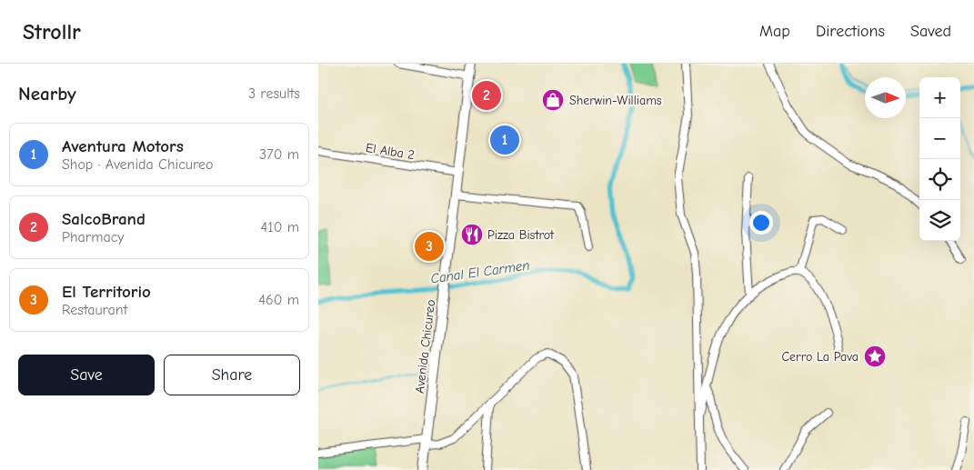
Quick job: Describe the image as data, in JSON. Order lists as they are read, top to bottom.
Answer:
{
  "streets": {
    "main road": ["Avenida Chicureo"],
    "street": ["El Alba 2"]
  },
  "crossings": [
    ["El Alba 2", "Avenida Chicureo"]
  ],
  "water": ["Canal El Carmen"],
  "places": {
    "shop": ["Sherwin-Williams"],
    "restaurant": ["Pizza Bistrot"],
    "place": ["Cerro La Pava"]
  },
  "north": "right",
  "page": {
    "header": "Strollr",
    "nav": ["Map", "Directions", "Saved"],
    "heading": ["Nearby", "3 results"],
    "map_buttons": ["+", "−"],
    "pins": ["2", "1", "3"],
    "list": [
      {
        "mark": "1",
        "name": "Aventura Motors",
        "note": "Shop · Avenida Chicureo",
        "value": "370 m"
      },
      {
        "mark": "2",
        "name": "SalcoBrand",
        "note": "Pharmacy",
        "value": "410 m"
      },
      {
        "mark": "3",
        "name": "El Territorio",
        "note": "Restaurant",
        "value": "460 m"
      }
    ],
    "buttons": ["Save", "Share"]
  }
}
